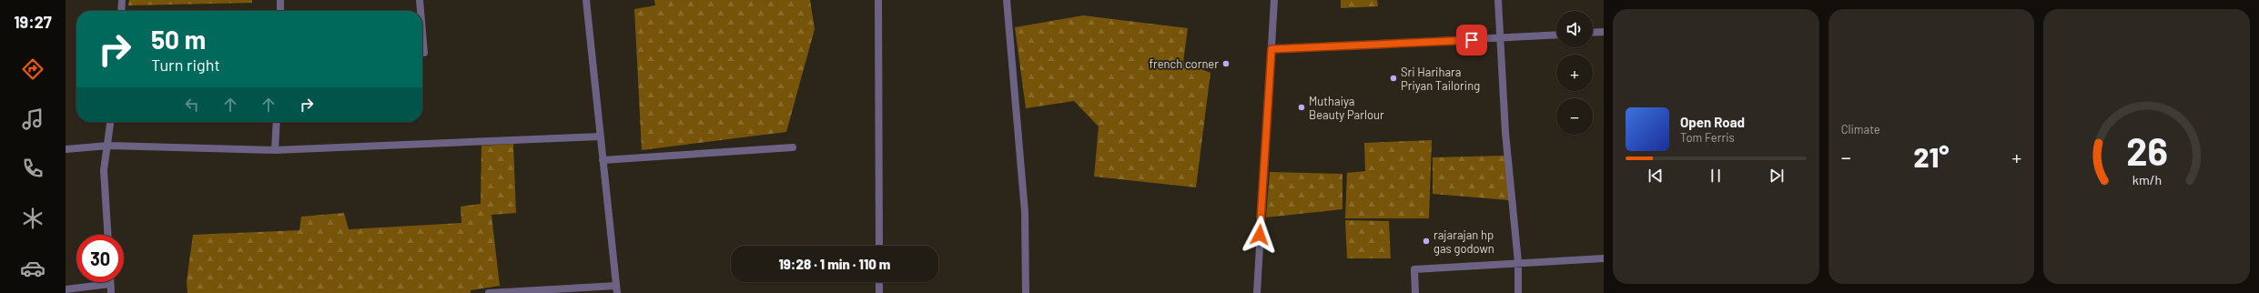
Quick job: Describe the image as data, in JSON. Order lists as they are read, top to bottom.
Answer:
{
  "places": [
    "french corner",
    "Sri Harihara Priyan Tailoring",
    "Muthaiya Beauty Parlour",
    "rajarajan hp gas godown"
  ],
  "page": {
    "tabs": "19:27",
    "tile": "Climate",
    "map_buttons": ["+", "−"],
    "turn": ["50 m", "Turn right"],
    "song": ["Open Road", "Tom Ferris"],
    "heat": ["−", "21°", "+"],
    "limit": "30",
    "trip": "19:28 · 1 min · 110 m",
    "gauge": ["26", "km/h"]
  }
}
